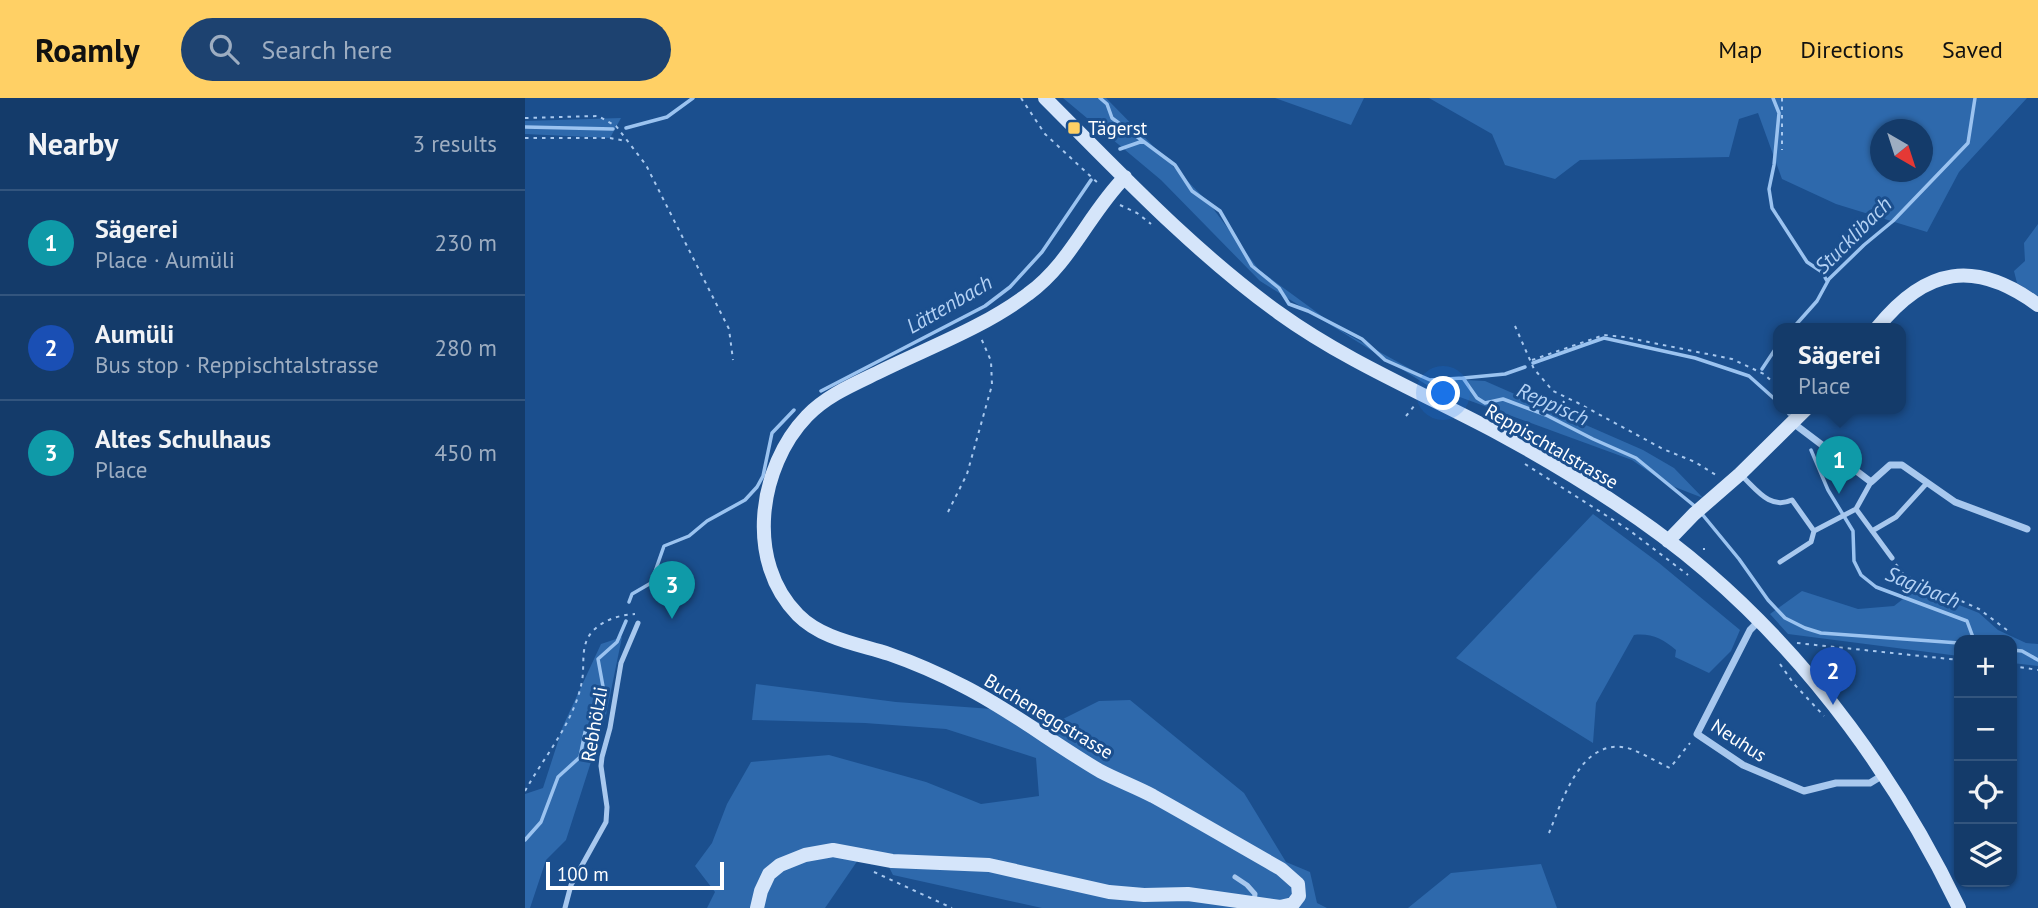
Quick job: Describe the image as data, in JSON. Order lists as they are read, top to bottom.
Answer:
{
  "streets": {
    "street": ["Reppischtalstrasse", "Bucheneggstrasse", "Neuhus"],
    "lane": ["Rebhölzli"]
  },
  "crossings": [
    ["Reppischtalstrasse", "Bucheneggstrasse"],
    ["Reppischtalstrasse", "Neuhus"]
  ],
  "water": [
    "Stucklibach",
    "Lättenbach",
    "Reppisch",
    "Sagibach"
  ],
  "places": {
    "transit": ["Tägerst"]
  },
  "scale_bar": "100 m",
  "north": "bottom right",
  "page": {
    "header": "Roamly",
    "search": "Search here",
    "nav": ["Map", "Directions", "Saved"],
    "heading": ["Nearby", "3 results"],
    "list": [
      {
        "mark": "1",
        "name": "Sägerei",
        "note": "Place · Aumüli",
        "value": "230 m"
      },
      {
        "mark": "2",
        "name": "Aumüli",
        "note": "Bus stop · Reppischtalstrasse",
        "value": "280 m"
      },
      {
        "mark": "3",
        "name": "Altes Schulhaus",
        "note": "Place",
        "value": "450 m"
      }
    ],
    "popup": ["Sägerei", "Place"],
    "pins": ["1", "3", "2"],
    "map_buttons": ["+", "−"],
    "scale": "100 m"
  }
}
